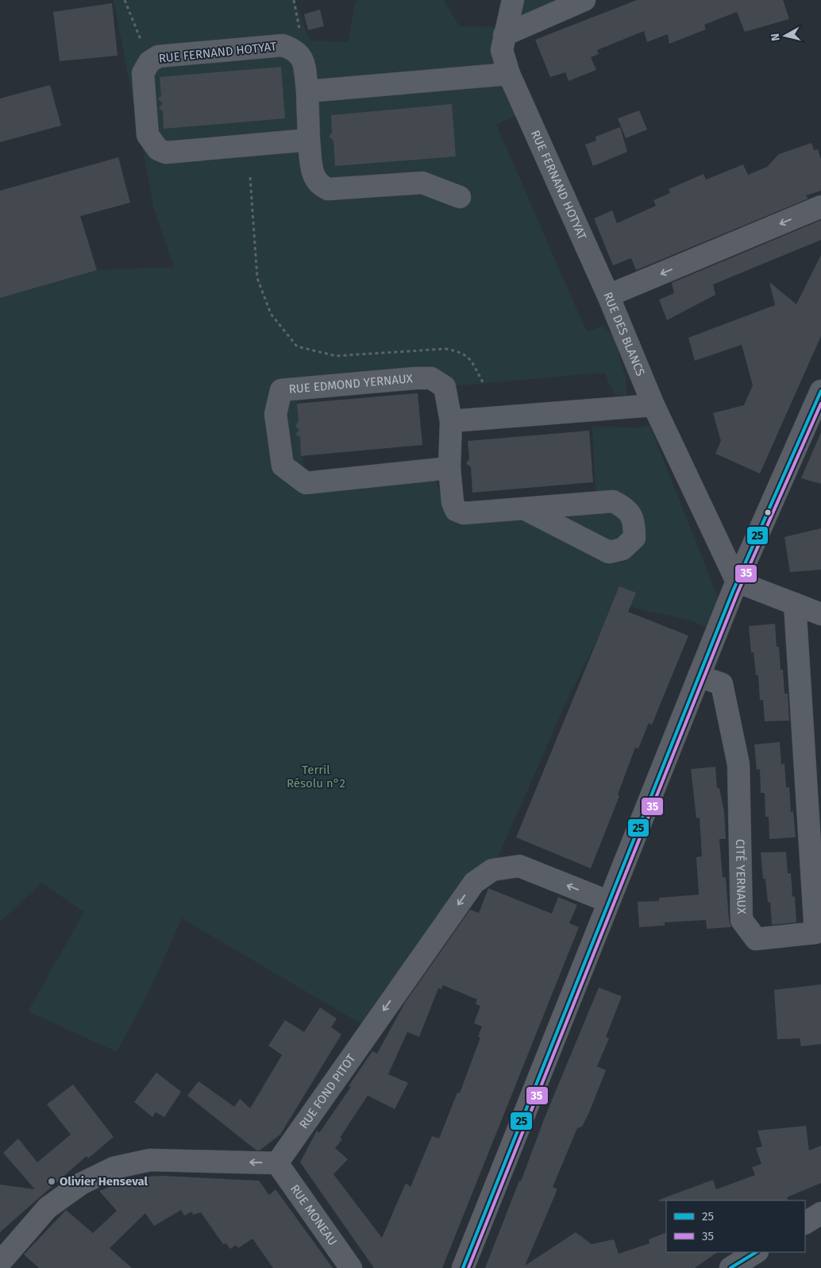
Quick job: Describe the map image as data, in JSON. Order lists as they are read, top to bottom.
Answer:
{
  "streets": {
    "street": [
      "RUE FERNAND HOTYAT",
      "RUE DES BLANCS",
      "RUE EDMOND YERNAUX",
      "CITÉ YERNAUX",
      "RUE FOND PITOT",
      "RUE MONEAU"
    ]
  },
  "crossings": [
    ["RUE FERNAND HOTYAT", "RUE DES BLANCS"],
    ["RUE FOND PITOT", "RUE MONEAU"]
  ],
  "one_way": ["RUE DES BLANCS", "RUE FOND PITOT"],
  "parks": ["Terril Résolu n°2"],
  "places": ["Olivier Henseval"],
  "lines": ["transit line 25", "transit line 35"],
  "legend": ["25", "35"],
  "north": "left"
}
